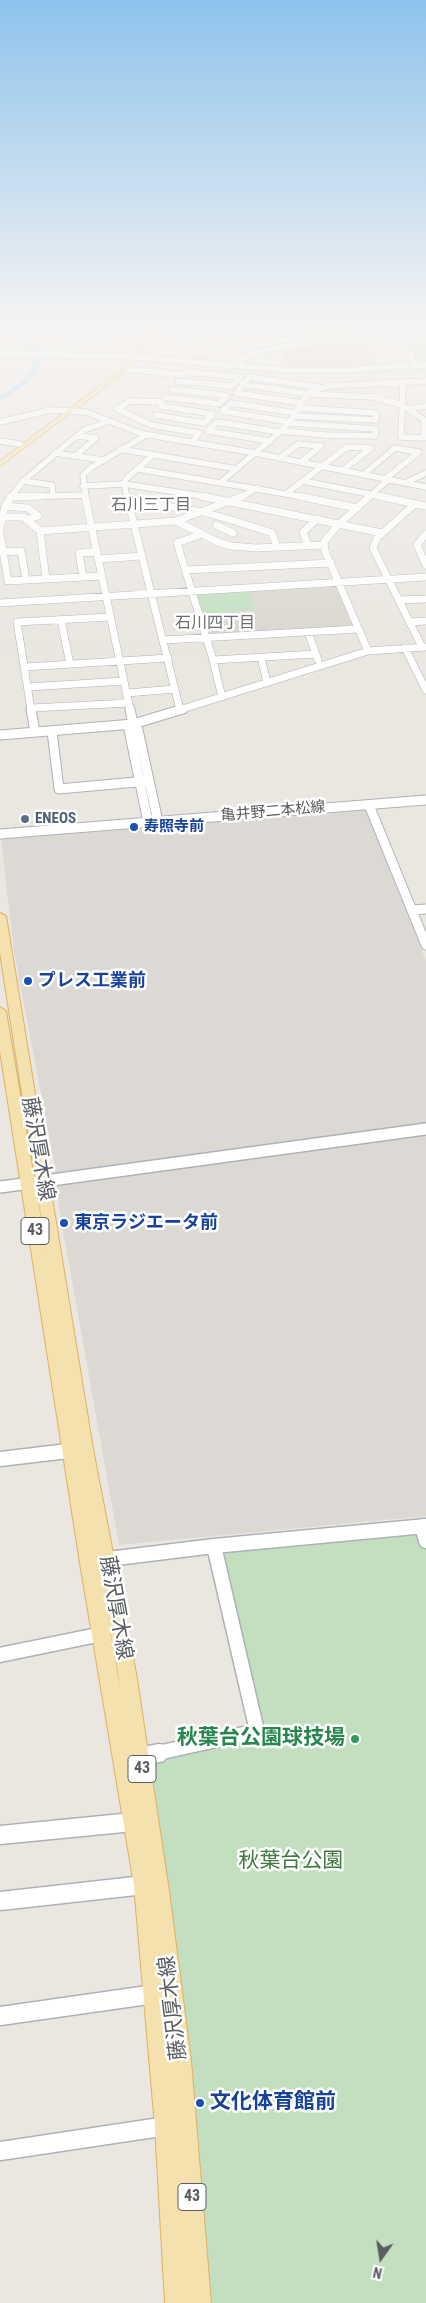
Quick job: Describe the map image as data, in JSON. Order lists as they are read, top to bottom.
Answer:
{
  "streets": {
    "main road": ["藤沢厚木線", "43"],
    "street": ["亀井野二本松線"]
  },
  "districts": ["石川三丁目", "石川四丁目"],
  "parks": ["秋葉台公園"],
  "places": [
    "ENEOS",
    "寿照寺前",
    "プレス工業前",
    "東京ラジエータ前",
    "秋葉台公園球技場",
    "文化体育館前"
  ],
  "north": "bottom"
}
